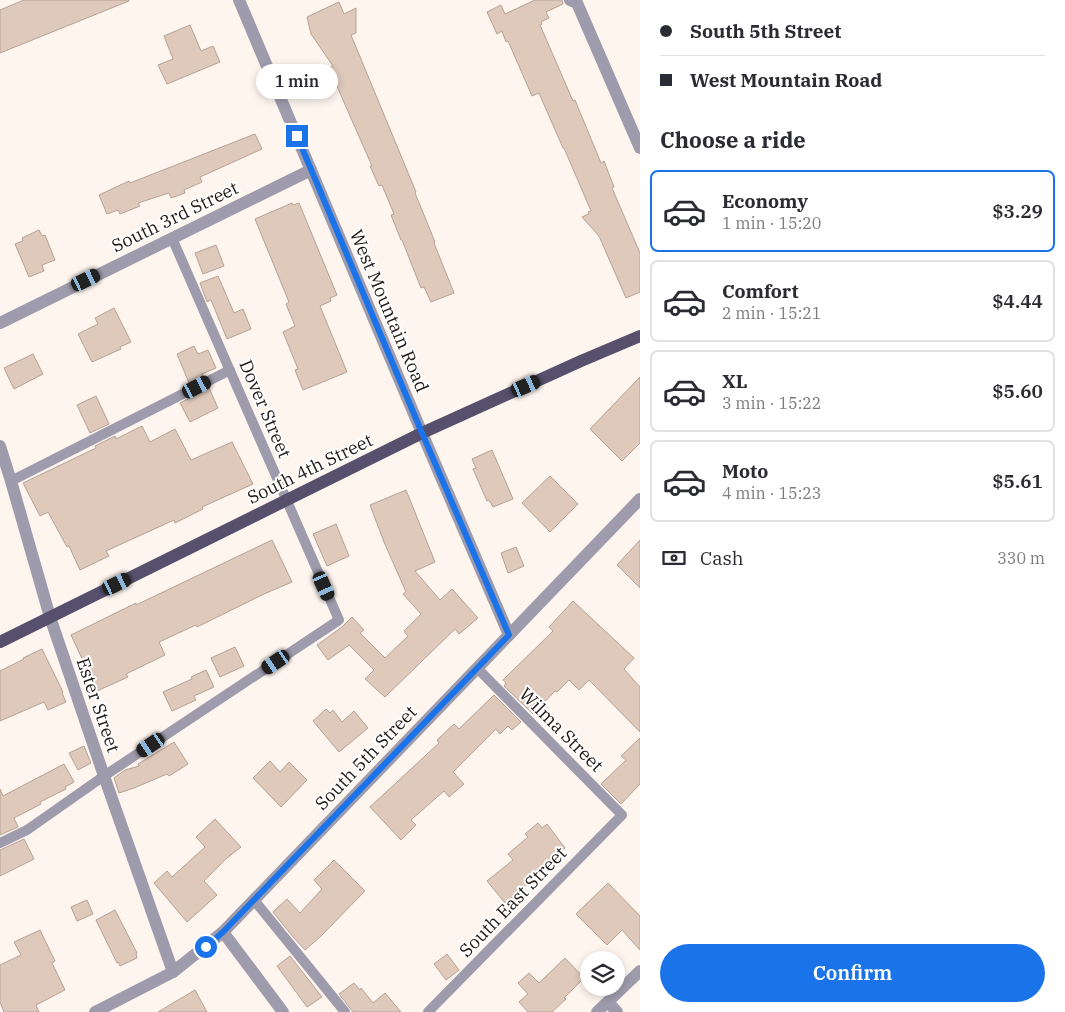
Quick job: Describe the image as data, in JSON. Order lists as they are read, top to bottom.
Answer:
{
  "streets": {
    "main road": ["South 4th Street"],
    "street": [
      "South 3rd Street",
      "West Mountain Road",
      "Ester Street",
      "South 5th Street"
    ],
    "lane": ["Dover Street", "Wilma Street", "South East Street"]
  },
  "crossings": [
    ["South 3rd Street", "West Mountain Road"],
    ["South 3rd Street", "Dover Street"],
    ["West Mountain Road", "South 4th Street"],
    ["West Mountain Road", "South 5th Street"],
    ["Dover Street", "South 4th Street"],
    ["Dover Street", "Ester Street"],
    ["South 4th Street", "Ester Street"],
    ["Ester Street", "South 5th Street"],
    ["Wilma Street", "South 5th Street"],
    ["Wilma Street", "South East Street"]
  ],
  "page": {
    "banner": ["South 5th Street", "West Mountain Road"],
    "bubble": "1 min",
    "heading": "Choose a ride",
    "list": [
      {
        "name": "Economy",
        "note": "1 min · 15:20",
        "value": "$3.29"
      },
      {
        "name": "Comfort",
        "note": "2 min · 15:21",
        "value": "$4.44"
      },
      {
        "name": "XL",
        "note": "3 min · 15:22",
        "value": "$5.60"
      },
      {
        "name": "Moto",
        "note": "4 min · 15:23",
        "value": "$5.61"
      }
    ],
    "pay": ["Cash", "330 m"],
    "buttons": "Confirm"
  }
}
